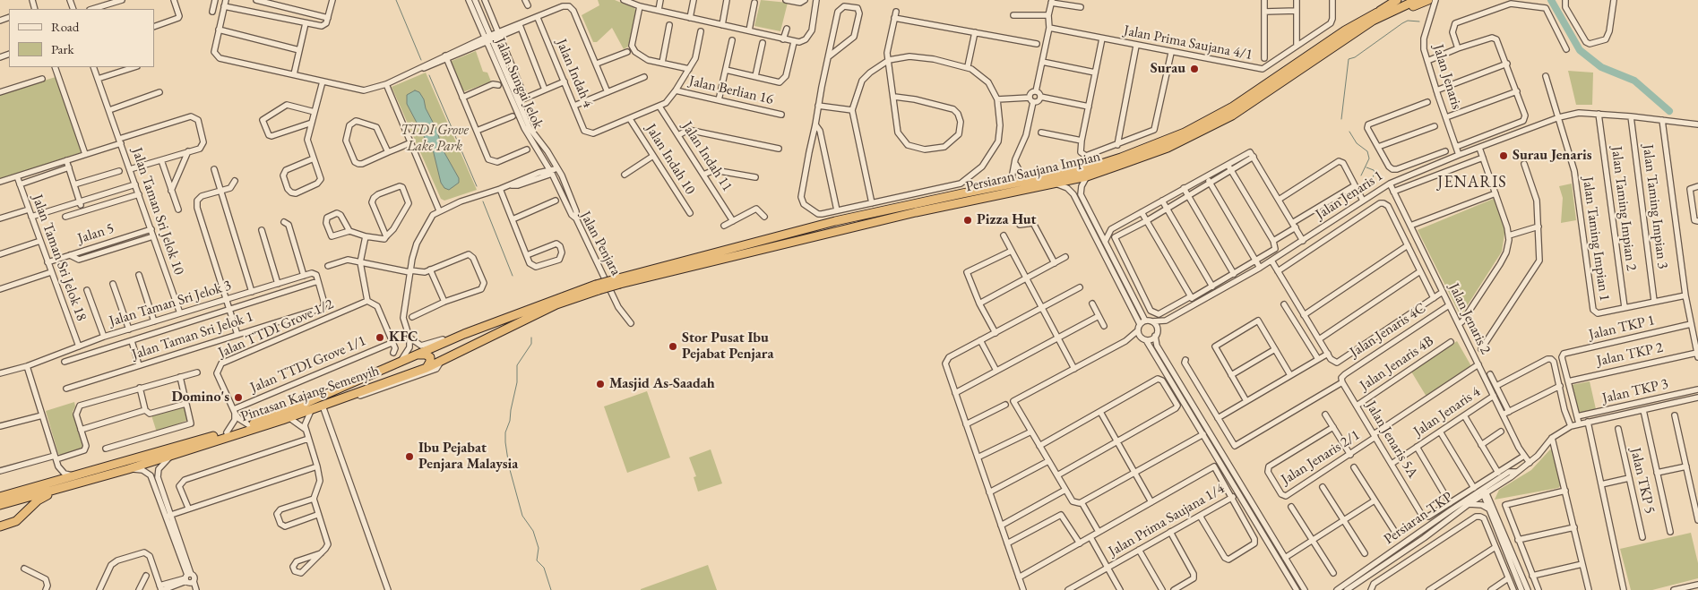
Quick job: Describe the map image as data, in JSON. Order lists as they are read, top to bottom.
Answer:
{
  "streets": {
    "highway": ["Persiaran Saujana Impian", "Pintasan Kajang-Semenyih"],
    "street": [
      "Jalan Prima Saujana 4/1",
      "Jalan Indah 4",
      "Jalan Jenaris",
      "Jalan Sungai Jelok",
      "Jalan Berlian 16",
      "Jalan Indah 11",
      "Jalan Indah 10",
      "Jalan Jenaris 1",
      "Jalan Taming Impian 3",
      "Jalan Taming Impian 2",
      "Jalan Taman Sri Jelok 10",
      "Jalan 5",
      "Jalan Taming Impian 1",
      "Jalan Penjara",
      "Jalan Taman Sri Jelok 18",
      "Jalan Taman Sri Jelok 3",
      "Jalan Jenaris 2",
      "Jalan TKP 1",
      "Jalan TTDI Grove 1/2",
      "Jalan Jenaris 4C",
      "Jalan Taman Sri Jelok 1",
      "Jalan TKP 2",
      "Jalan Jenaris 4B",
      "Jalan TTDI Grove 1/1",
      "Jalan TKP 3",
      "Jalan Jenaris 4",
      "Jalan Jenaris 5A",
      "Jalan Jenaris 2/1",
      "Jalan TKP 5",
      "Persiaran TKP",
      "Jalan Prima Saujana 1/4"
    ]
  },
  "crossings": [
    ["Jalan Indah 4", "Jalan Indah 10"],
    ["Jalan Jenaris", "Jalan Jenaris 1"],
    ["Jalan Sungai Jelok", "Jalan Penjara"],
    ["Persiaran Saujana Impian", "Pintasan Kajang-Semenyih"],
    ["Jalan Jenaris 1", "Jalan Taming Impian 3"],
    ["Jalan Jenaris 1", "Jalan Taming Impian 2"],
    ["Jalan Jenaris 1", "Jalan Taming Impian 1"],
    ["Jalan Jenaris 1", "Jalan Jenaris 2"],
    ["Jalan Taming Impian 2", "Jalan Taming Impian 1"],
    ["Jalan Taman Sri Jelok 10", "Jalan 5"],
    ["Jalan Taman Sri Jelok 10", "Jalan Taman Sri Jelok 3"],
    ["Jalan 5", "Jalan Taman Sri Jelok 18"],
    ["Jalan Taman Sri Jelok 18", "Jalan Taman Sri Jelok 3"],
    ["Jalan Taman Sri Jelok 3", "Jalan Taman Sri Jelok 1"],
    ["Jalan Jenaris 2", "Jalan Jenaris 4C"],
    ["Jalan Jenaris 2", "Jalan Jenaris 4"],
    ["Jalan Jenaris 2", "Jalan Jenaris 2/1"],
    ["Jalan Jenaris 2", "Persiaran TKP"],
    ["Jalan TKP 1", "Jalan TKP 2"],
    ["Jalan TTDI Grove 1/2", "Jalan TTDI Grove 1/1"],
    ["Jalan Jenaris 4C", "Jalan Jenaris 5A"],
    ["Jalan Jenaris 4B", "Jalan Jenaris 5A"],
    ["Jalan Jenaris 4", "Jalan Jenaris 5A"],
    ["Jalan Jenaris 5A", "Jalan Jenaris 2/1"]
  ],
  "districts": ["JENARIS"],
  "parks": ["TTDI Grove Lake Park"],
  "places": [
    "Surau",
    "Surau Jenaris",
    "Pizza Hut",
    "KFC",
    "Stor Pusat Ibu Pejabat Penjara",
    "Masjid As-Saadah",
    "Domino's",
    "Ibu Pejabat Penjara Malaysia"
  ],
  "legend": ["Road", "Park"]
}
